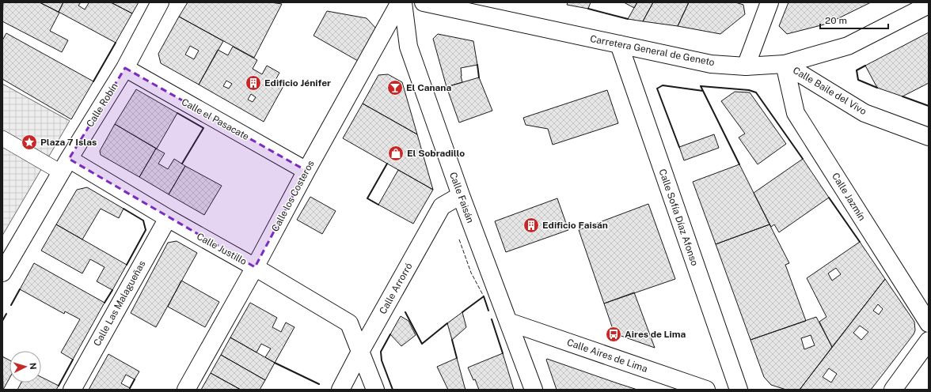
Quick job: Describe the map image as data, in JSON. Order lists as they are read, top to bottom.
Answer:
{
  "streets": {
    "street": [
      "Carretera General de Geneto",
      "Calle Baile del Vivo",
      "Calle Robín",
      "Calle el Pasacate",
      "Calle los Costeros",
      "Calle Jazmín",
      "Calle Faisán",
      "Calle Sofía Díaz Afonso",
      "Calle Justillo",
      "Calle Arrorró",
      "Calle Las Malagueñas",
      "Calle Aires de Lima"
    ]
  },
  "crossings": [
    ["Carretera General de Geneto", "Calle Baile del Vivo"],
    ["Carretera General de Geneto", "Calle Jazmín"],
    ["Carretera General de Geneto", "Calle Sofía Díaz Afonso"],
    ["Calle Baile del Vivo", "Calle Jazmín"],
    ["Calle Robín", "Calle el Pasacate"],
    ["Calle Robín", "Calle Justillo"],
    ["Calle el Pasacate", "Calle los Costeros"],
    ["Calle los Costeros", "Calle Justillo"],
    ["Calle Faisán", "Calle Arrorró"],
    ["Calle Faisán", "Calle Aires de Lima"],
    ["Calle Justillo", "Calle Arrorró"],
    ["Calle Justillo", "Calle Las Malagueñas"]
  ],
  "places": {
    "building": ["Edificio Jénifer", "Edificio Faisán"],
    "bar": ["El Canana"],
    "place": ["Plaza 7 Islas"],
    "shop": ["El Sobradillo"],
    "bus stop": ["Aires de Lima"]
  },
  "scale_bar": "20 m",
  "north": "right"
}
